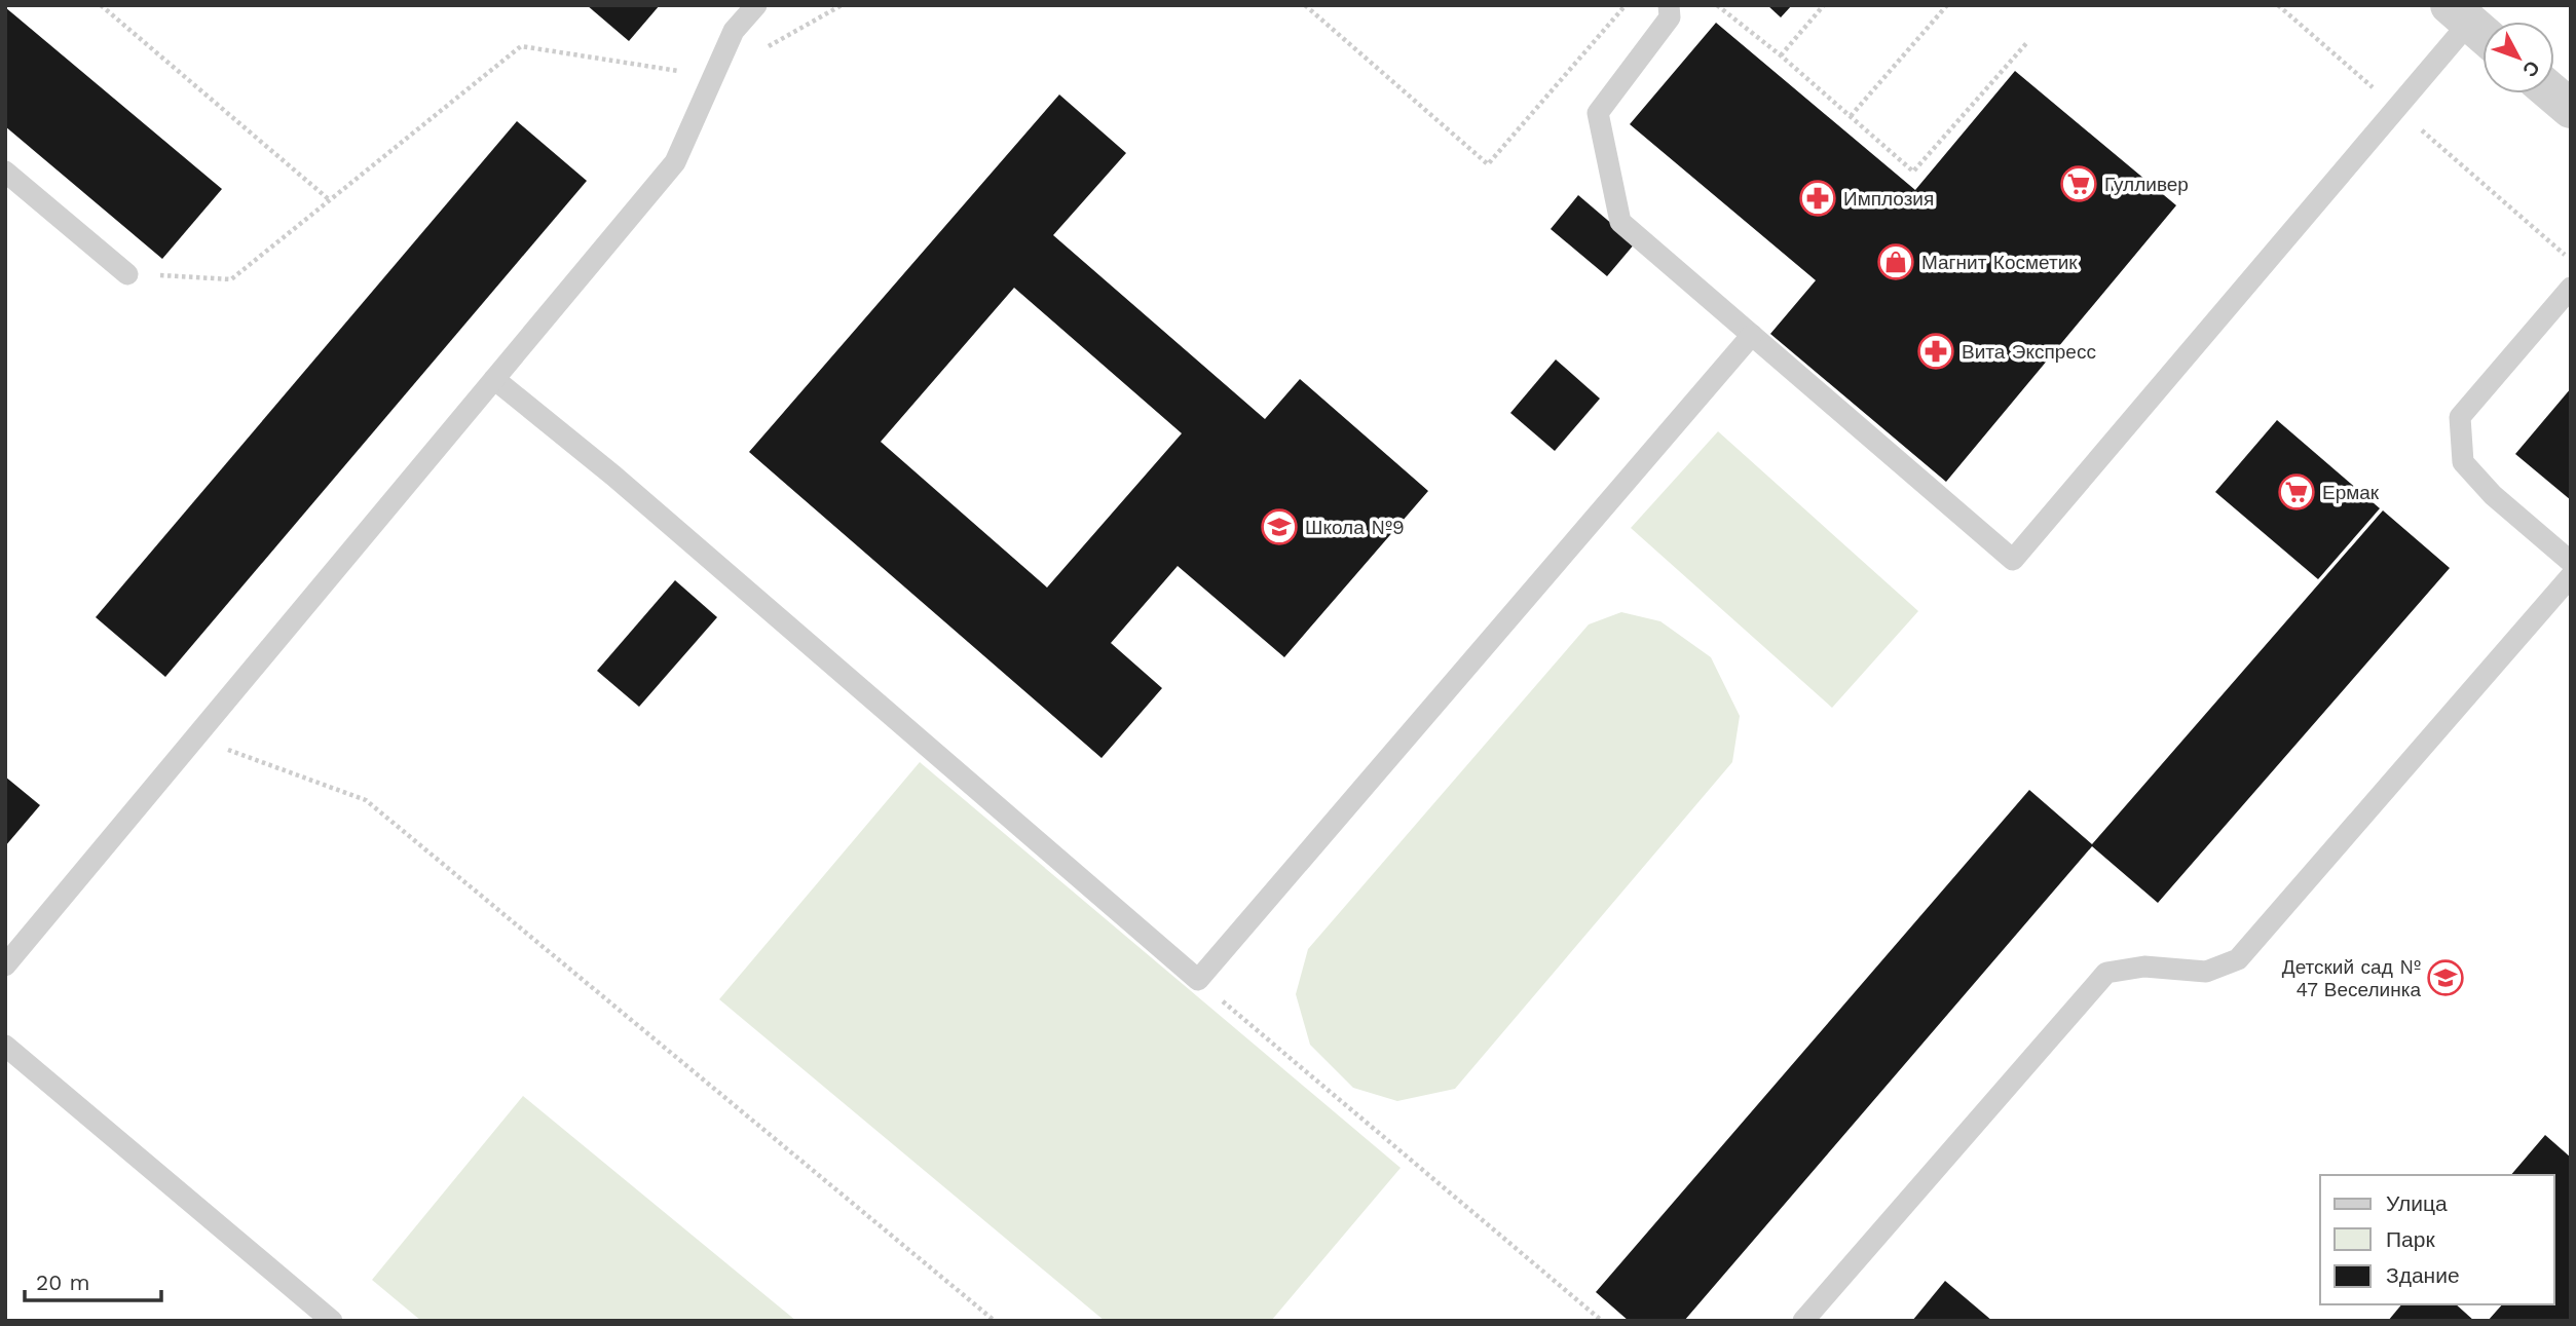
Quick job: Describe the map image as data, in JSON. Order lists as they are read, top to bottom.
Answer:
{
  "places": {
    "supermarket": ["Гулливер", "Ермак"],
    "pharmacy": ["Имплозия", "Вита Экспресс"],
    "shop": ["Магнит Косметик"],
    "school or university": ["Школа №9", "Детский сад № 47 Веселинка"]
  },
  "legend": ["Улица", "Парк", "Здание"],
  "scale_bar": "20 m",
  "north": "bottom right"
}
